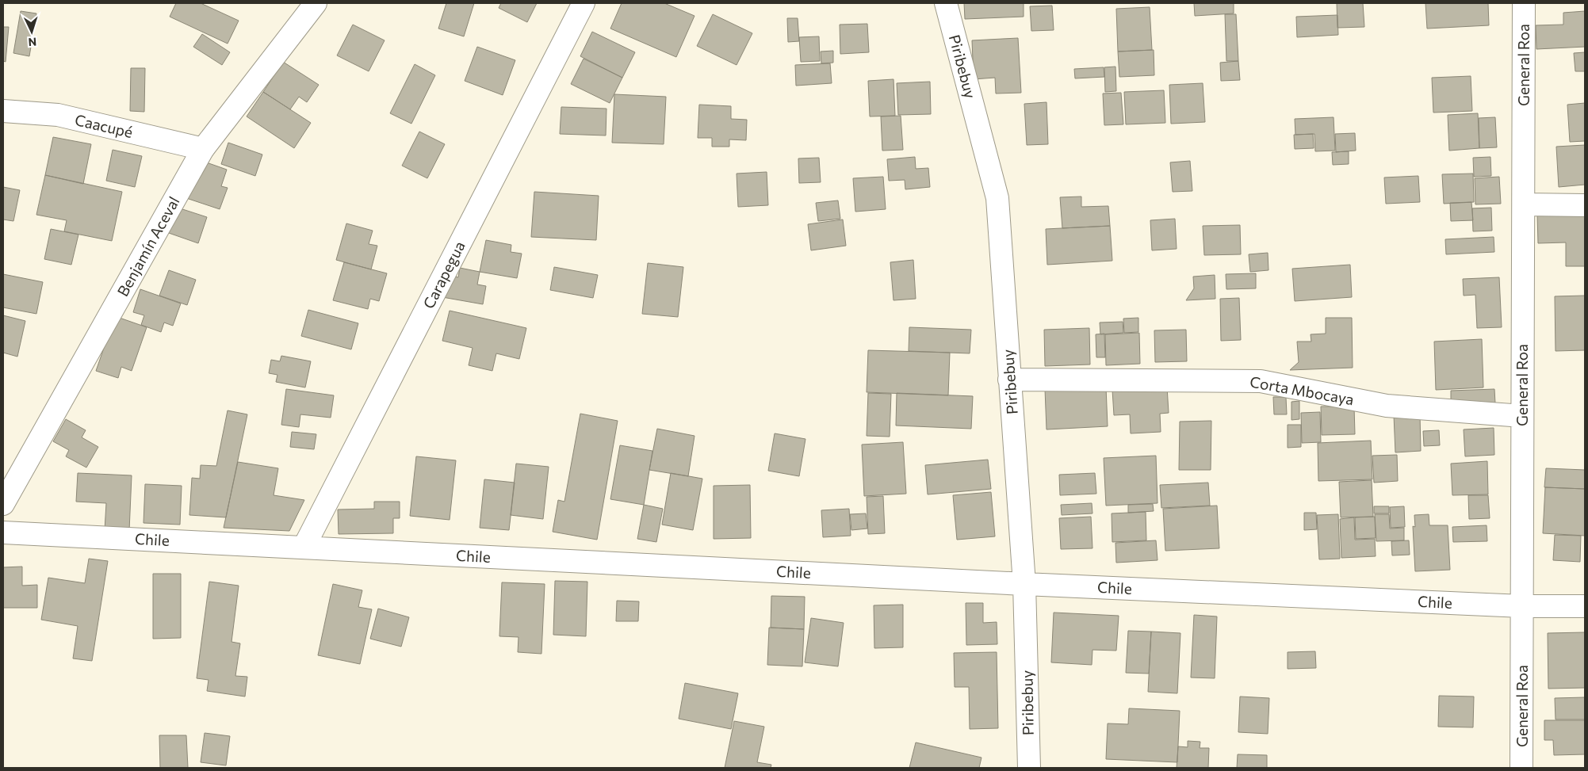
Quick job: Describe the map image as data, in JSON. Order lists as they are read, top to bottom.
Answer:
{
  "streets": {
    "street": [
      "General Roa",
      "Piribebuy",
      "Caacupé",
      "Benjamín Aceval",
      "Carapegua",
      "Corta Mbocaya",
      "Chile"
    ]
  },
  "crossings": [
    ["General Roa", "Corta Mbocaya"],
    ["General Roa", "Chile"],
    ["Piribebuy", "Corta Mbocaya"],
    ["Piribebuy", "Chile"],
    ["Caacupé", "Benjamín Aceval"],
    ["Carapegua", "Chile"]
  ],
  "north": "bottom"
}
